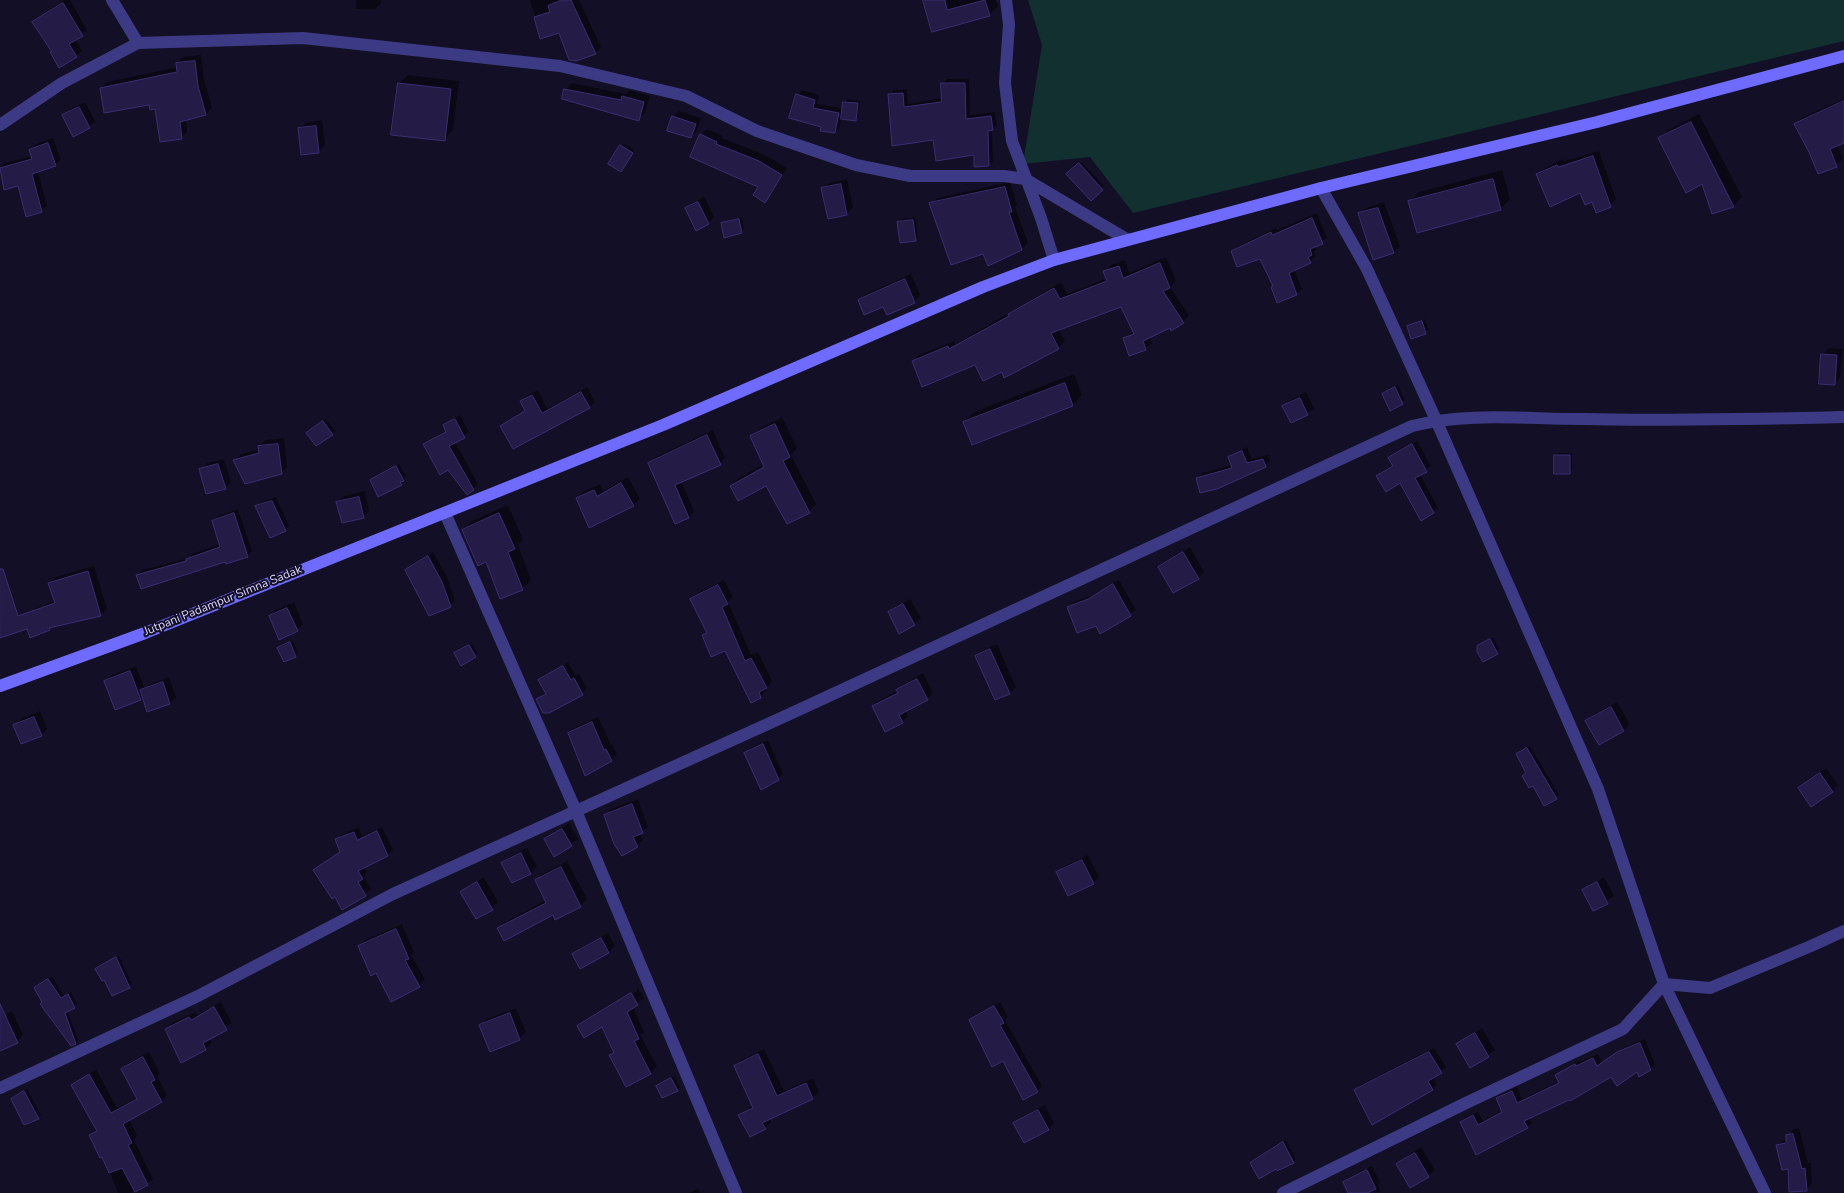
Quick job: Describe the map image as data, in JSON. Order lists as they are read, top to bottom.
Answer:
{
  "streets": {
    "street": ["Jutpani Padampur Simna Sadak"]
  }
}
